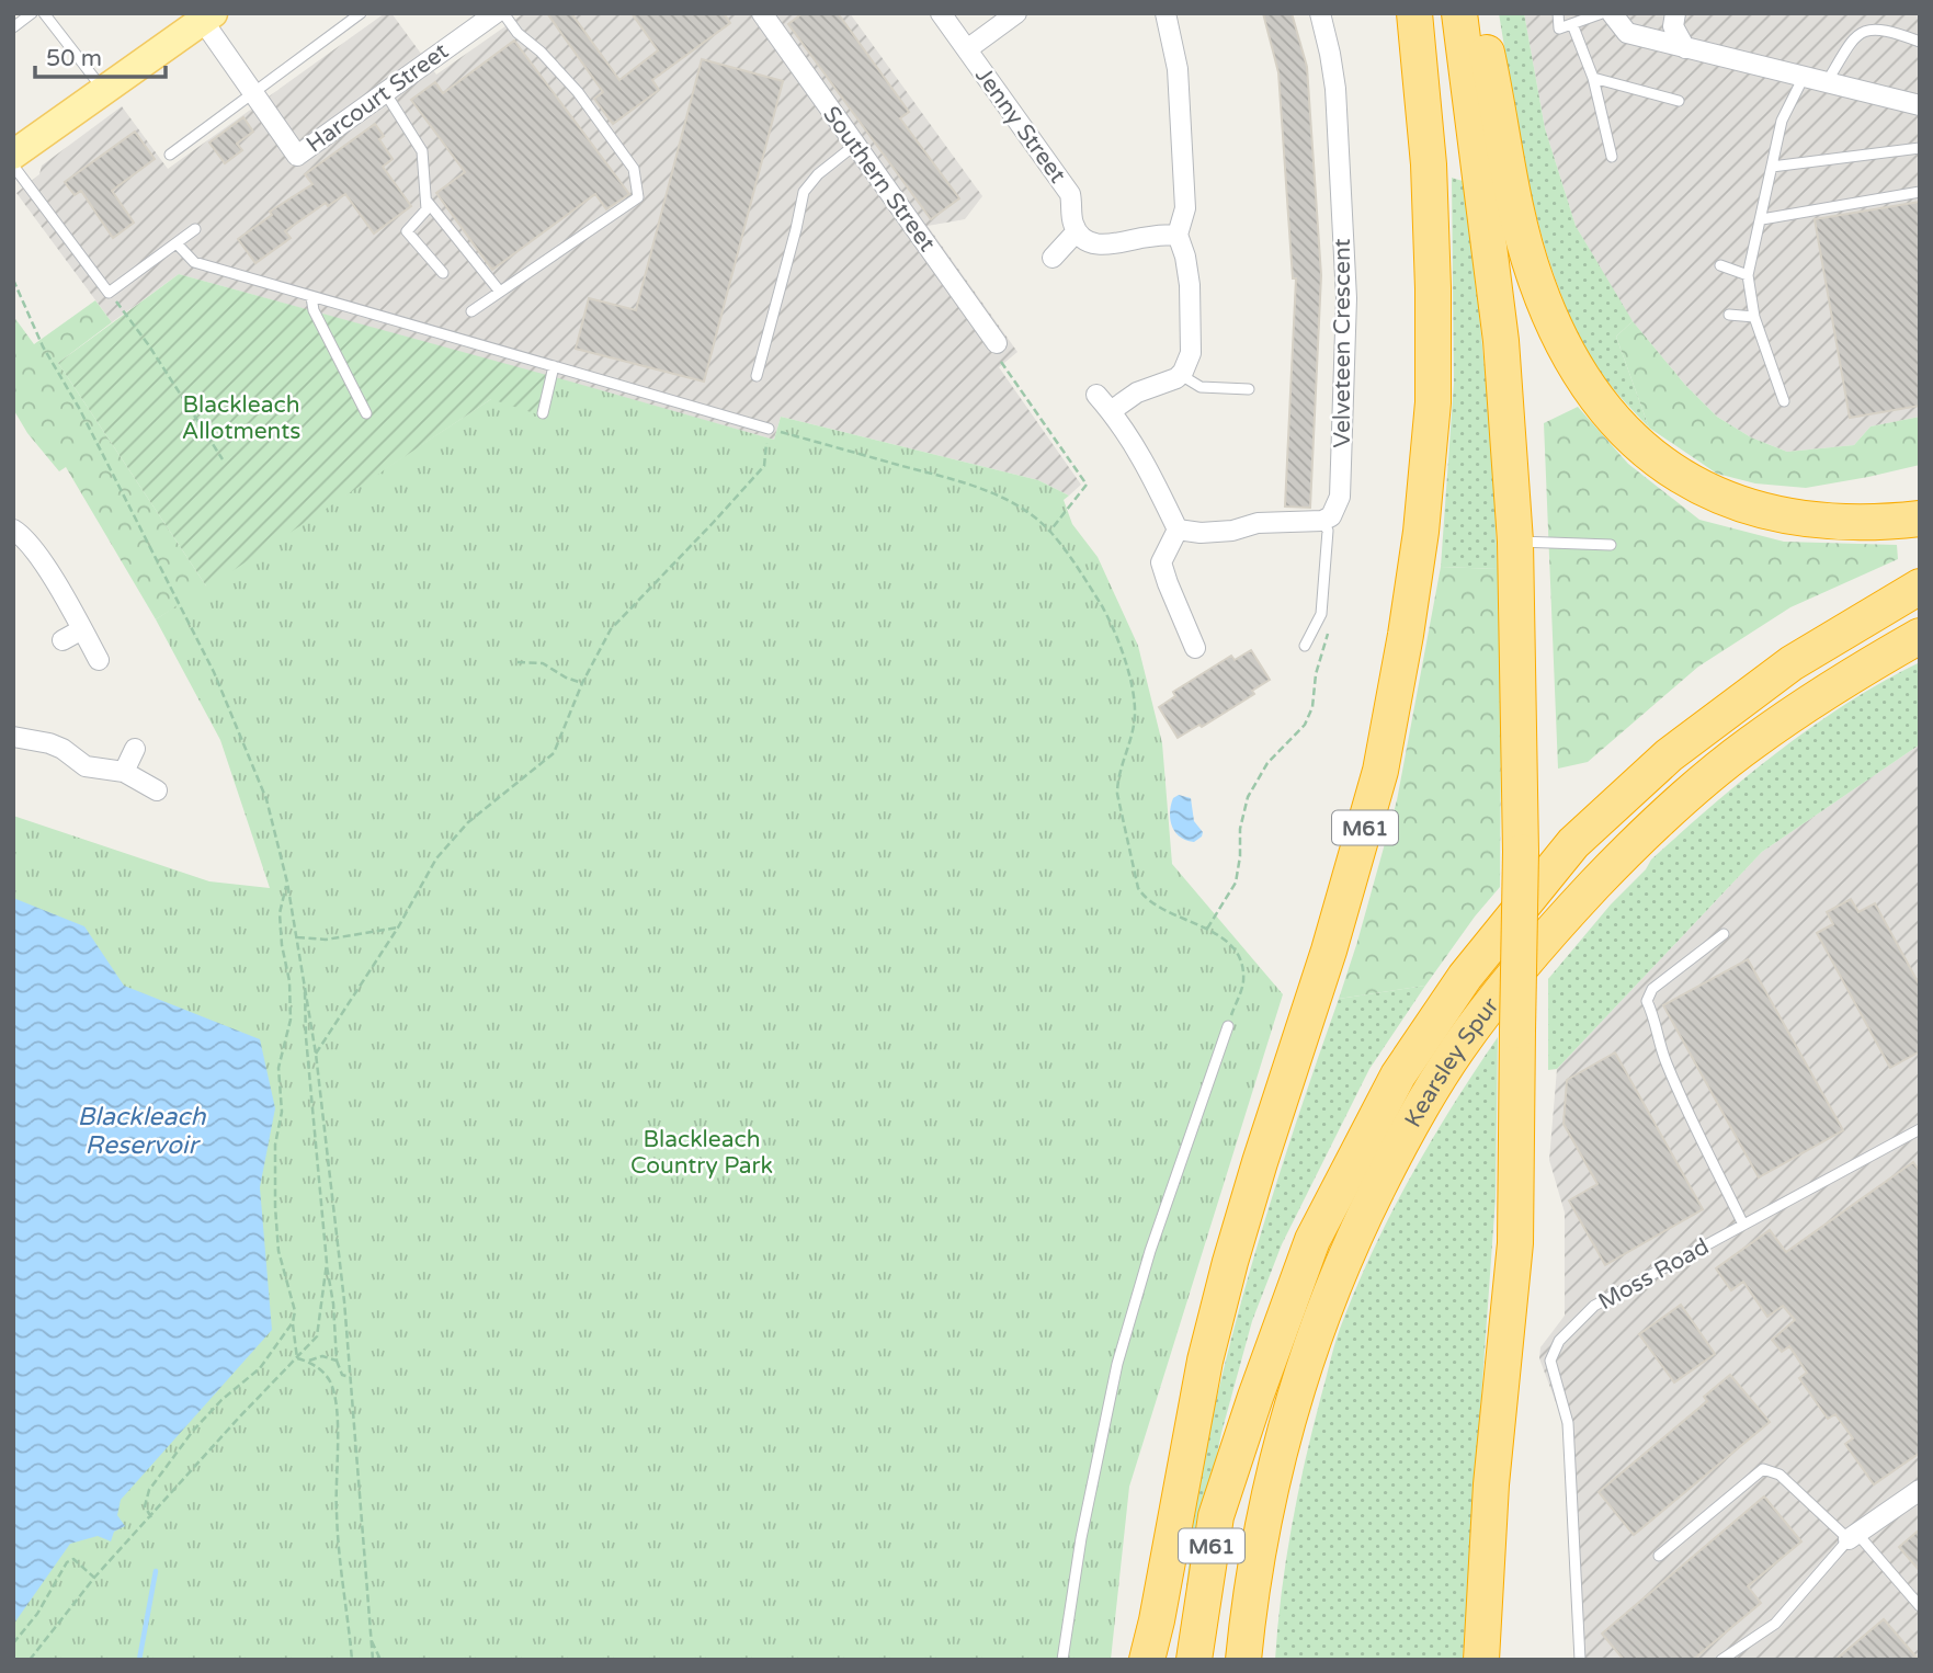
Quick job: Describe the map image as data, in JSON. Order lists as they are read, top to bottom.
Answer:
{
  "streets": {
    "highway": ["M61", "Kearsley Spur"],
    "street": [
      "Harcourt Street",
      "Jenny Street",
      "Southern Street",
      "Velveteen Crescent"
    ],
    "lane": ["Moss Road"]
  },
  "crossings": [
    ["M61", "Kearsley Spur"]
  ],
  "water": ["Blackleach Reservoir"],
  "parks": ["Blackleach Allotments", "Blackleach Country Park"],
  "scale_bar": "50 m"
}
